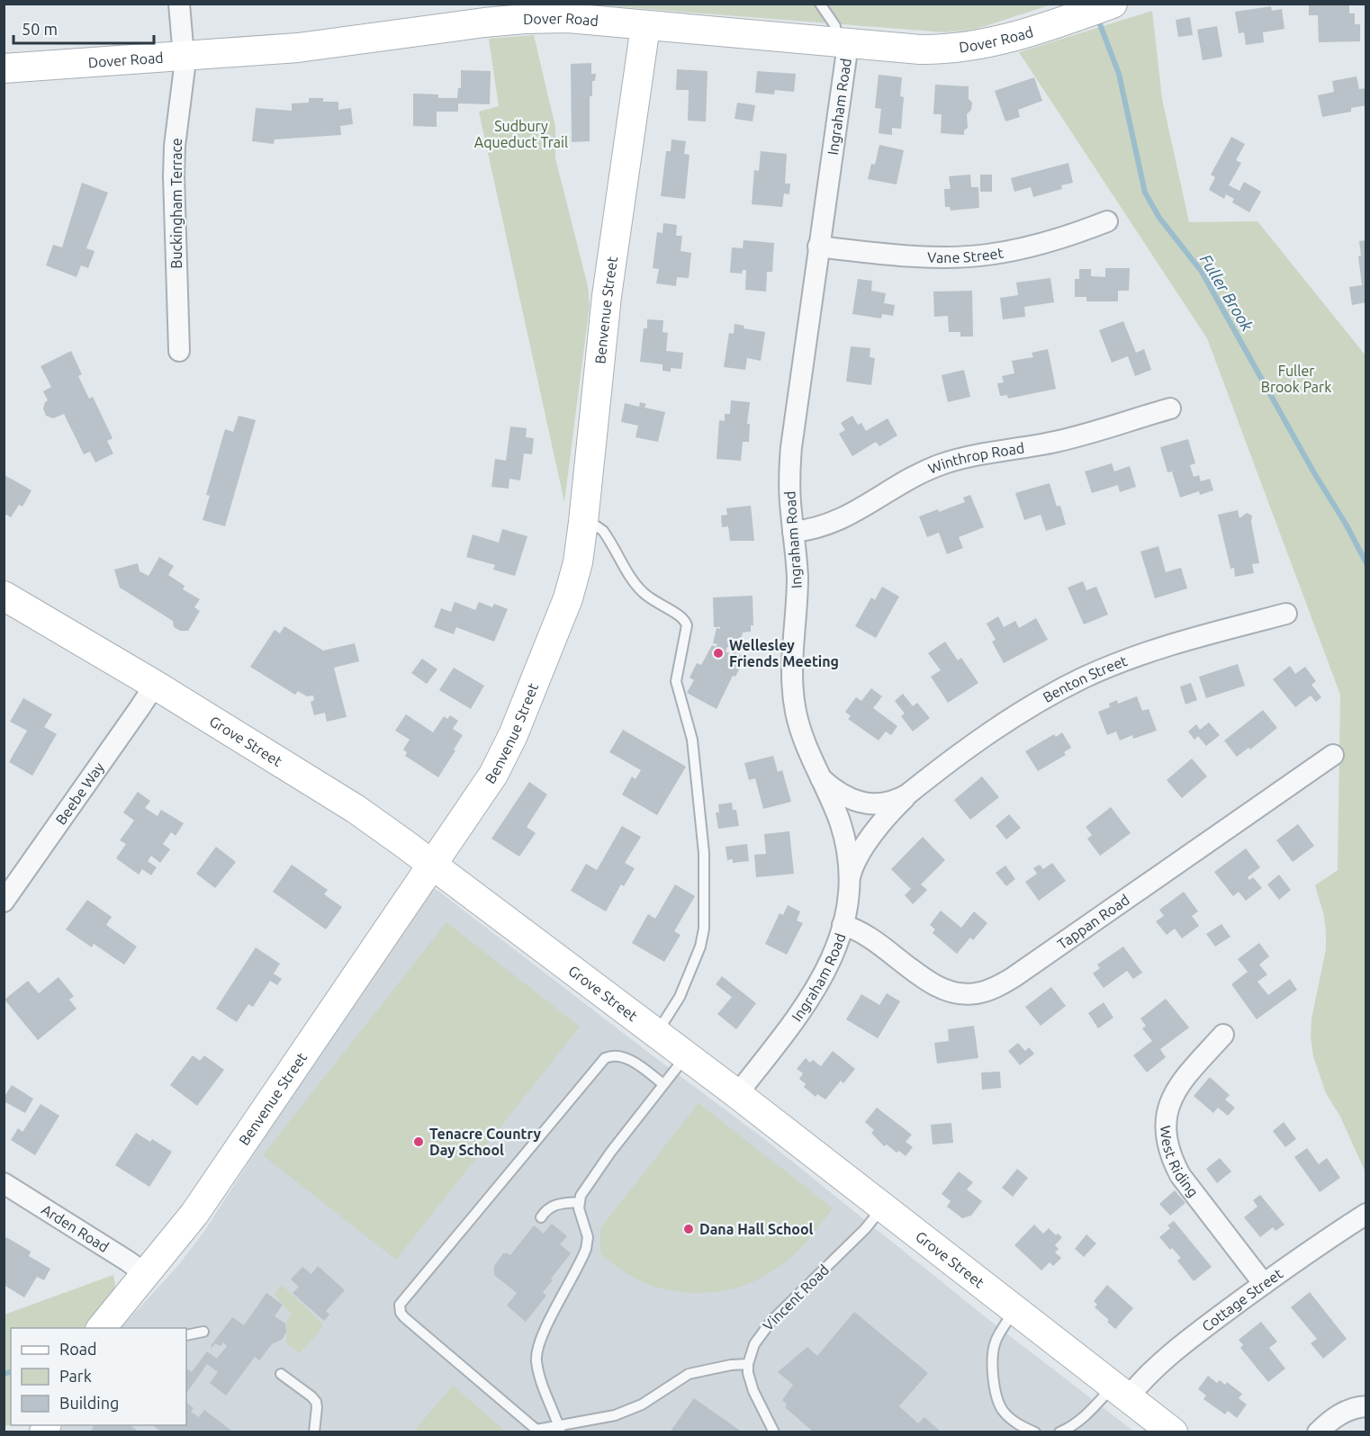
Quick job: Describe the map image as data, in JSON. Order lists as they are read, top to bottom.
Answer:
{
  "streets": {
    "street": [
      "Dover Road",
      "Ingraham Road",
      "Buckingham Terrace",
      "Vane Street",
      "Benvenue Street",
      "Winthrop Road",
      "Benton Street",
      "Grove Street",
      "Beebe Way",
      "Tappan Road",
      "West Riding",
      "Arden Road",
      "Cottage Street"
    ],
    "lane": ["Vincent Road"]
  },
  "crossings": [
    ["Dover Road", "Ingraham Road"],
    ["Dover Road", "Buckingham Terrace"],
    ["Dover Road", "Benvenue Street"],
    ["Ingraham Road", "Vane Street"],
    ["Ingraham Road", "Winthrop Road"],
    ["Ingraham Road", "Benton Street"],
    ["Ingraham Road", "Grove Street"],
    ["Ingraham Road", "Tappan Road"],
    ["Benvenue Street", "Grove Street"],
    ["Benvenue Street", "Arden Road"],
    ["Grove Street", "Beebe Way"],
    ["Grove Street", "Vincent Road"],
    ["Grove Street", "Cottage Street"],
    ["West Riding", "Cottage Street"]
  ],
  "water": ["Fuller Brook"],
  "parks": ["Sudbury Aqueduct Trail", "Fuller Brook Park"],
  "places": ["Wellesley Friends Meeting", "Tenacre Country Day School", "Dana Hall School"],
  "legend": ["Road", "Park", "Building"],
  "scale_bar": "50 m"
}
